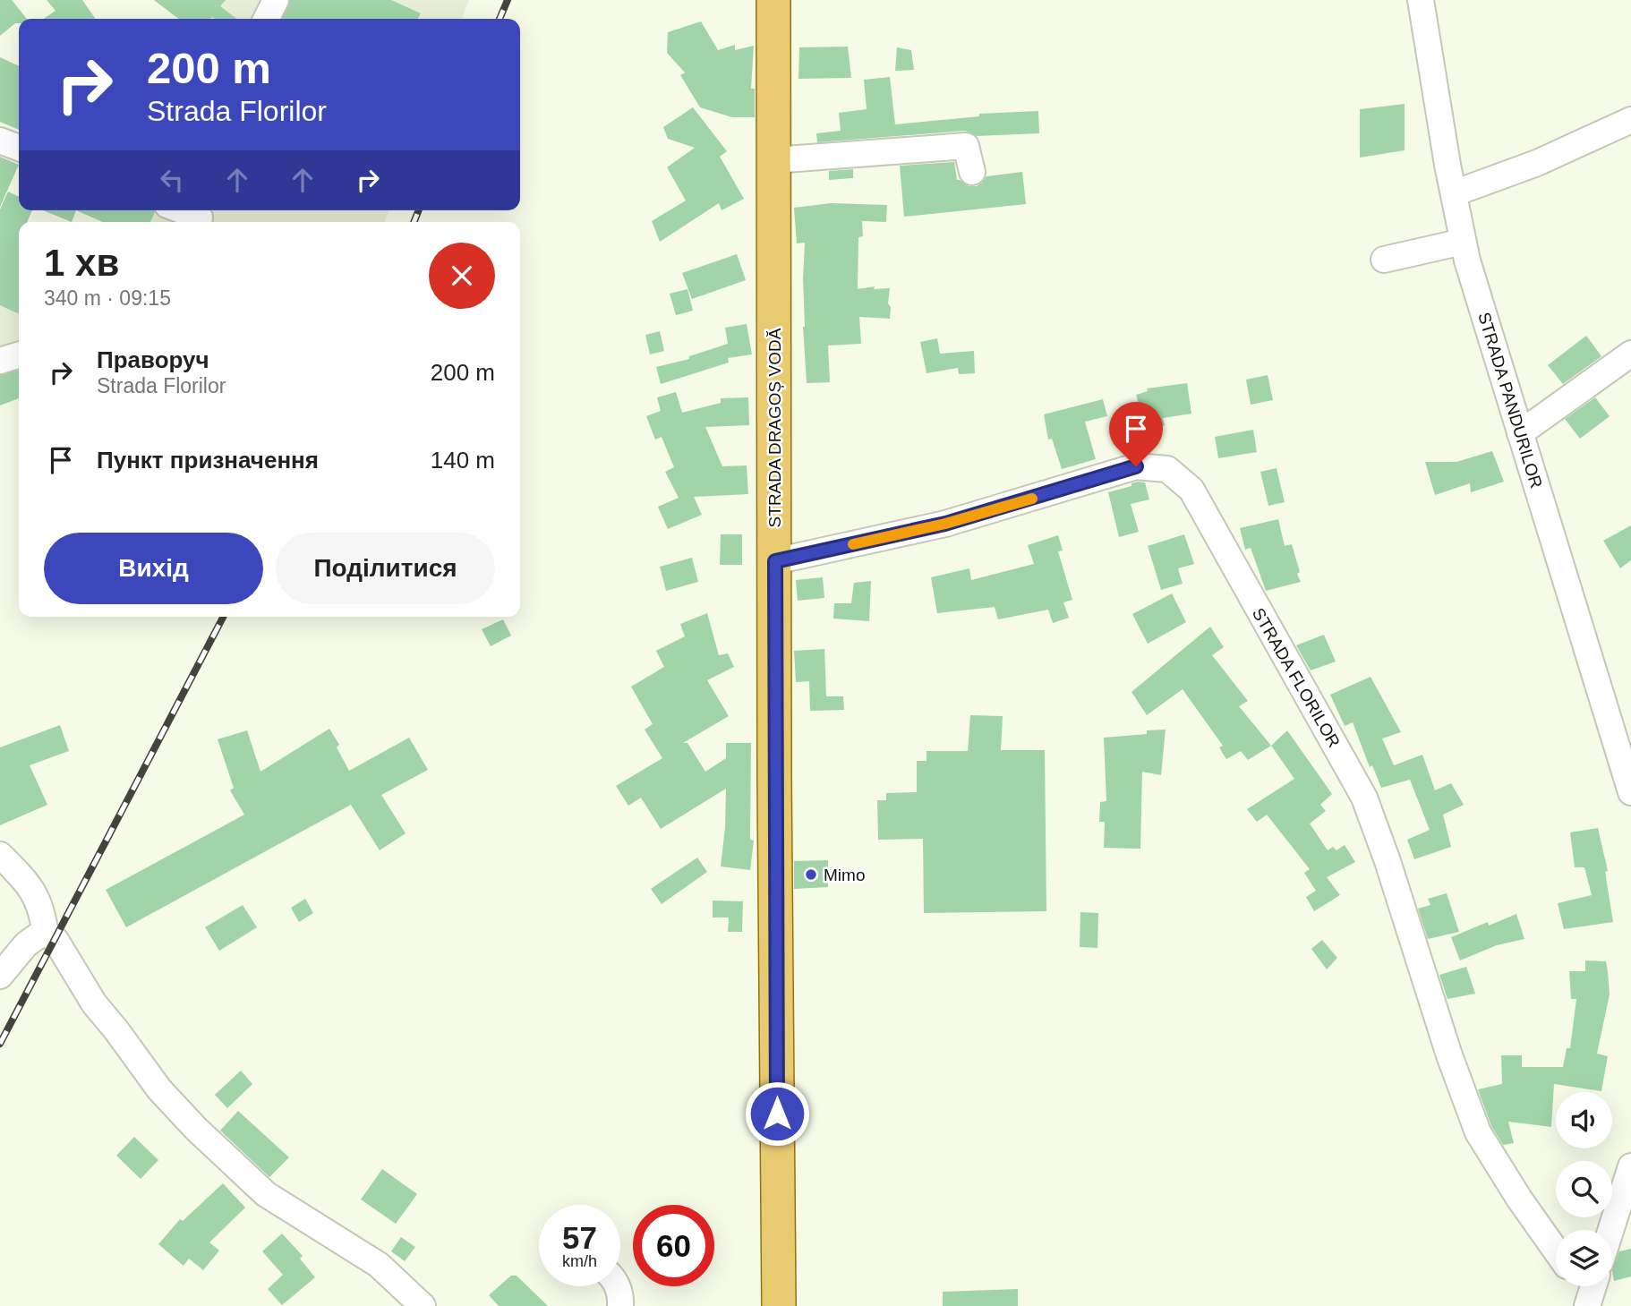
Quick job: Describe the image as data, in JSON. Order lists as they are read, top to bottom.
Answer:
{
  "streets": {
    "main road": ["STRADA DRAGOȘ VODĂ"],
    "street": ["STRADA PANDURILOR", "STRADA FLORILOR"]
  },
  "crossings": [
    ["STRADA DRAGOȘ VODĂ", "STRADA FLORILOR"]
  ],
  "places": ["Mimo"],
  "page": {
    "turn": ["200 m", "Strada Florilor"],
    "heading": ["1 хв", "340 m · 09:15"],
    "list": [
      {
        "name": "Праворуч",
        "note": "Strada Florilor",
        "value": "200 m"
      },
      {
        "name": "Пункт призначення",
        "value": "140 m"
      }
    ],
    "buttons": ["Вихід", "Поділитися"],
    "speed": "57 km/h",
    "limit": "60"
  }
}
